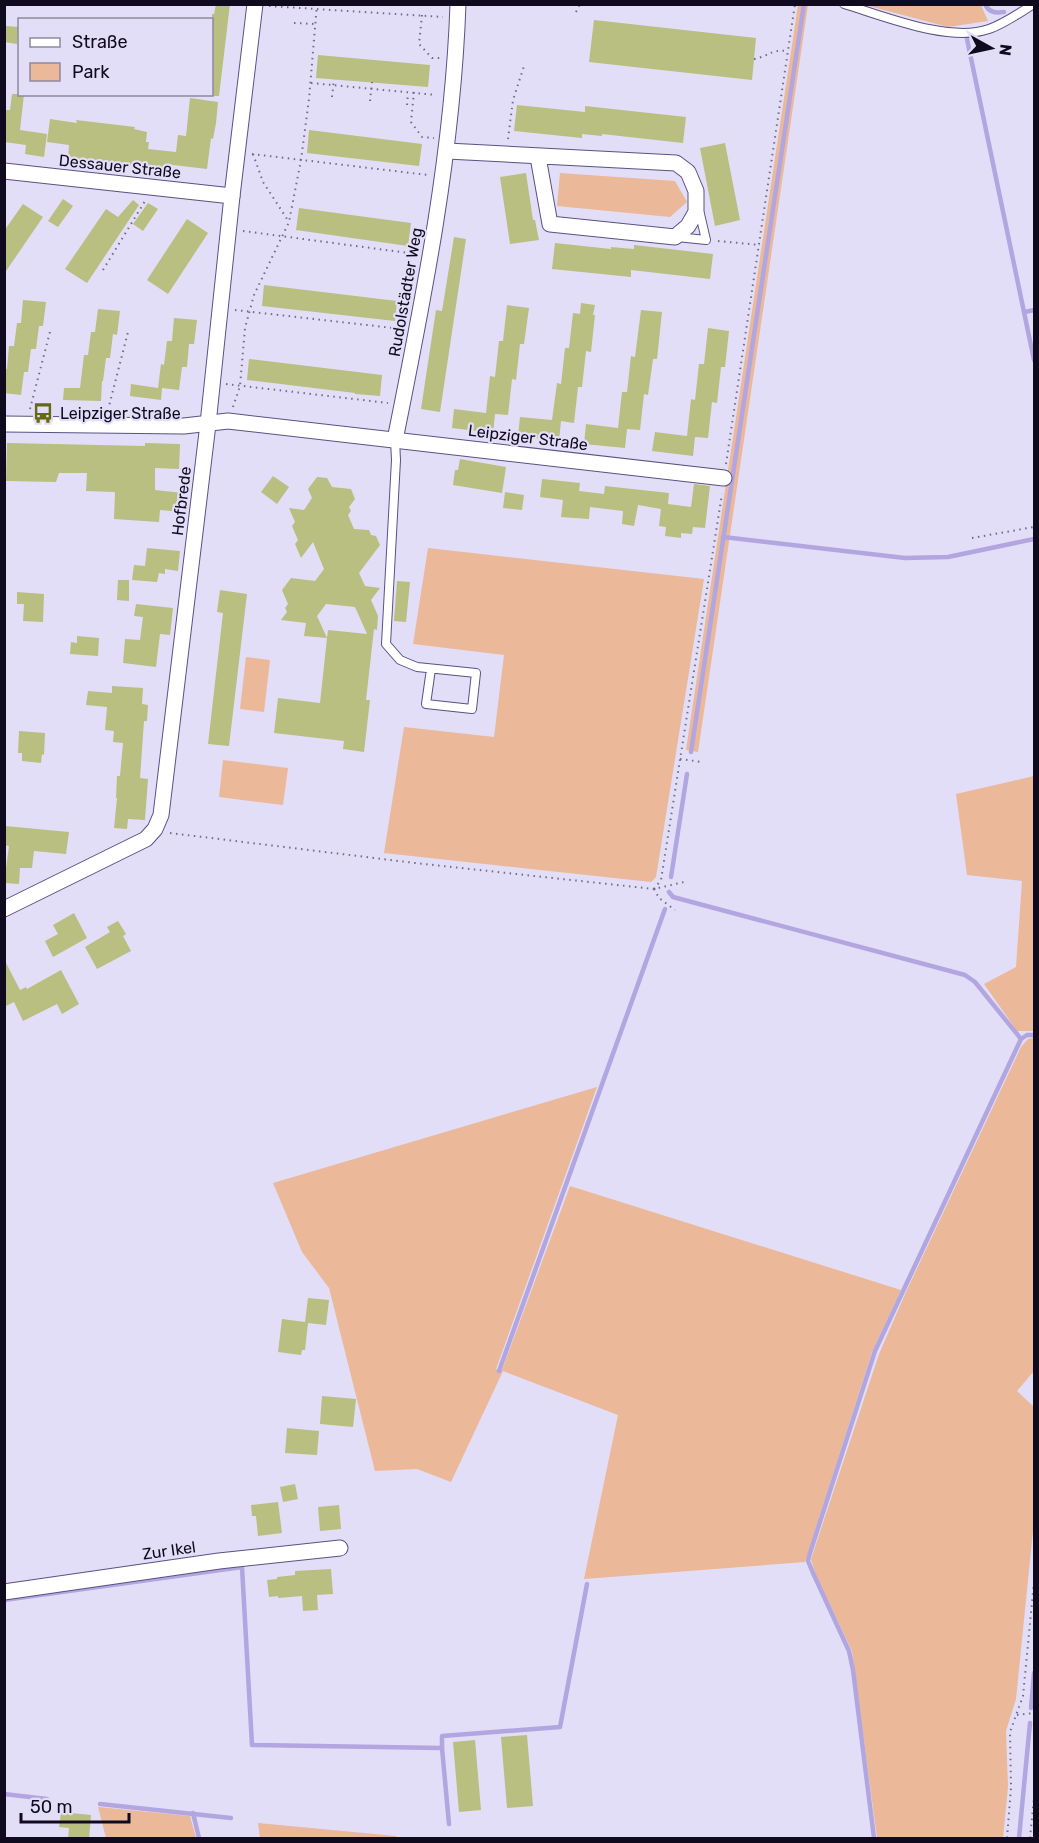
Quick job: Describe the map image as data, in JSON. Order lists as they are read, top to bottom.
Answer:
{
  "streets": {
    "street": [
      "Dessauer Straße",
      "Rudolstädter Weg",
      "Leipziger Straße",
      "Hofbrede",
      "Zur Ikel"
    ]
  },
  "crossings": [
    ["Dessauer Straße", "Hofbrede"],
    ["Rudolstädter Weg", "Leipziger Straße"],
    ["Leipziger Straße", "Hofbrede"]
  ],
  "places": {
    "bus stop": ["Leipziger Straße"]
  },
  "legend": ["Straße", "Park"],
  "scale_bar": "50 m",
  "north": "right"
}
